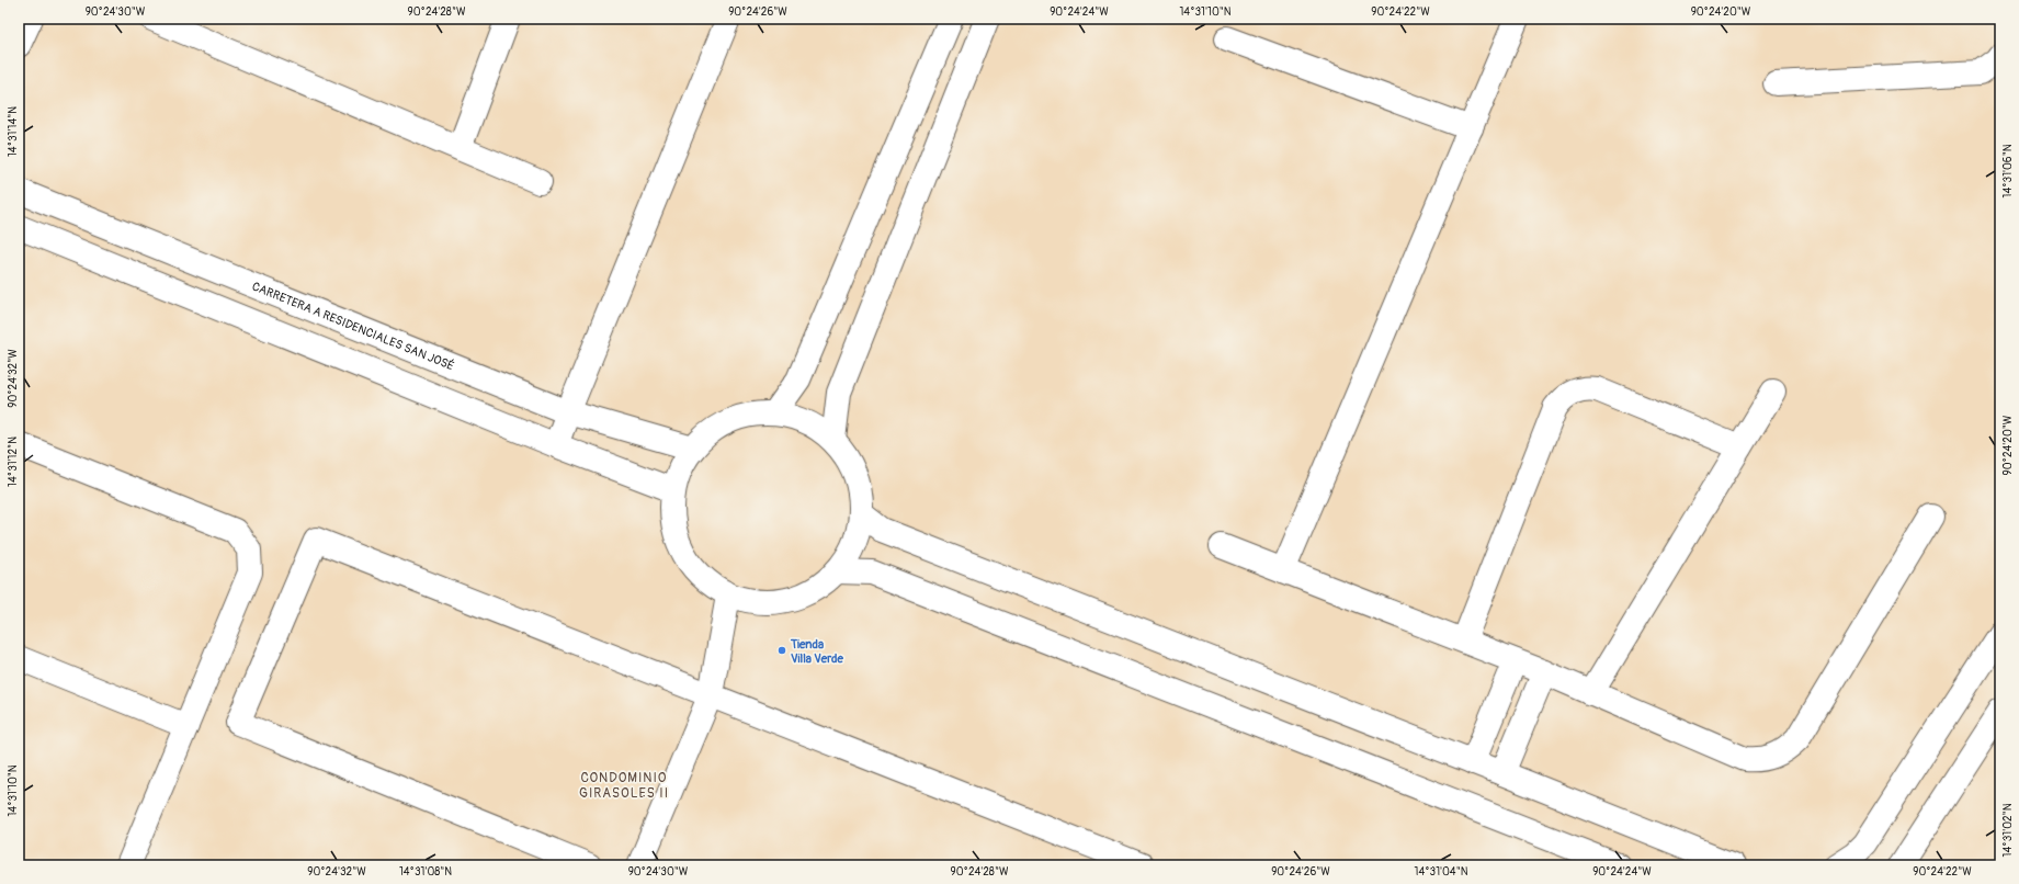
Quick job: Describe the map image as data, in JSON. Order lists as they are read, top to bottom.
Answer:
{
  "streets": {
    "street": ["CARRETERA A RESIDENCIALES SAN JOSÉ"]
  },
  "districts": ["CONDOMINIO GIRASOLES II"],
  "places": ["Tienda Villa Verde"],
  "coordinates": [
    "90°24'30\"W",
    "90°24'28\"W",
    "90°24'26\"W",
    "90°24'24\"W",
    "14°31'10\"N",
    "90°24'22\"W",
    "90°24'20\"W",
    "14°31'14\"N",
    "14°31'06\"N",
    "90°24'32\"W",
    "14°31'12\"N",
    "14°31'02\"N",
    "14°31'08\"N",
    "14°31'04\"N"
  ]
}
